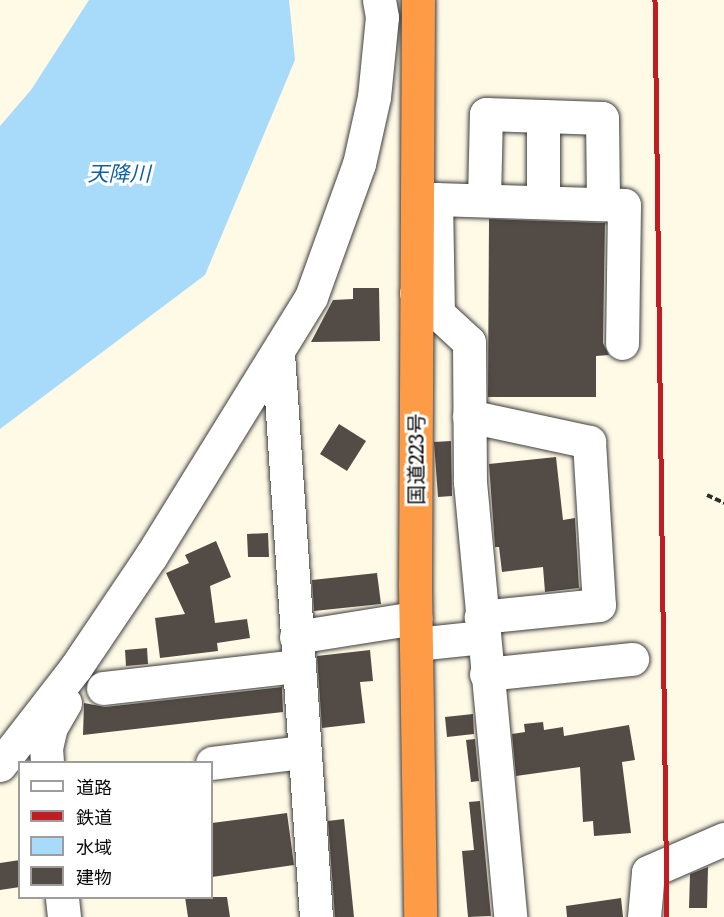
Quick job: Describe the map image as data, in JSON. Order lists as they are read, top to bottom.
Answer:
{
  "streets": {
    "highway": ["国道223号"]
  },
  "water": ["天降川"],
  "legend": [
    "道路",
    "鉄道",
    "水域",
    "建物"
  ]
}
